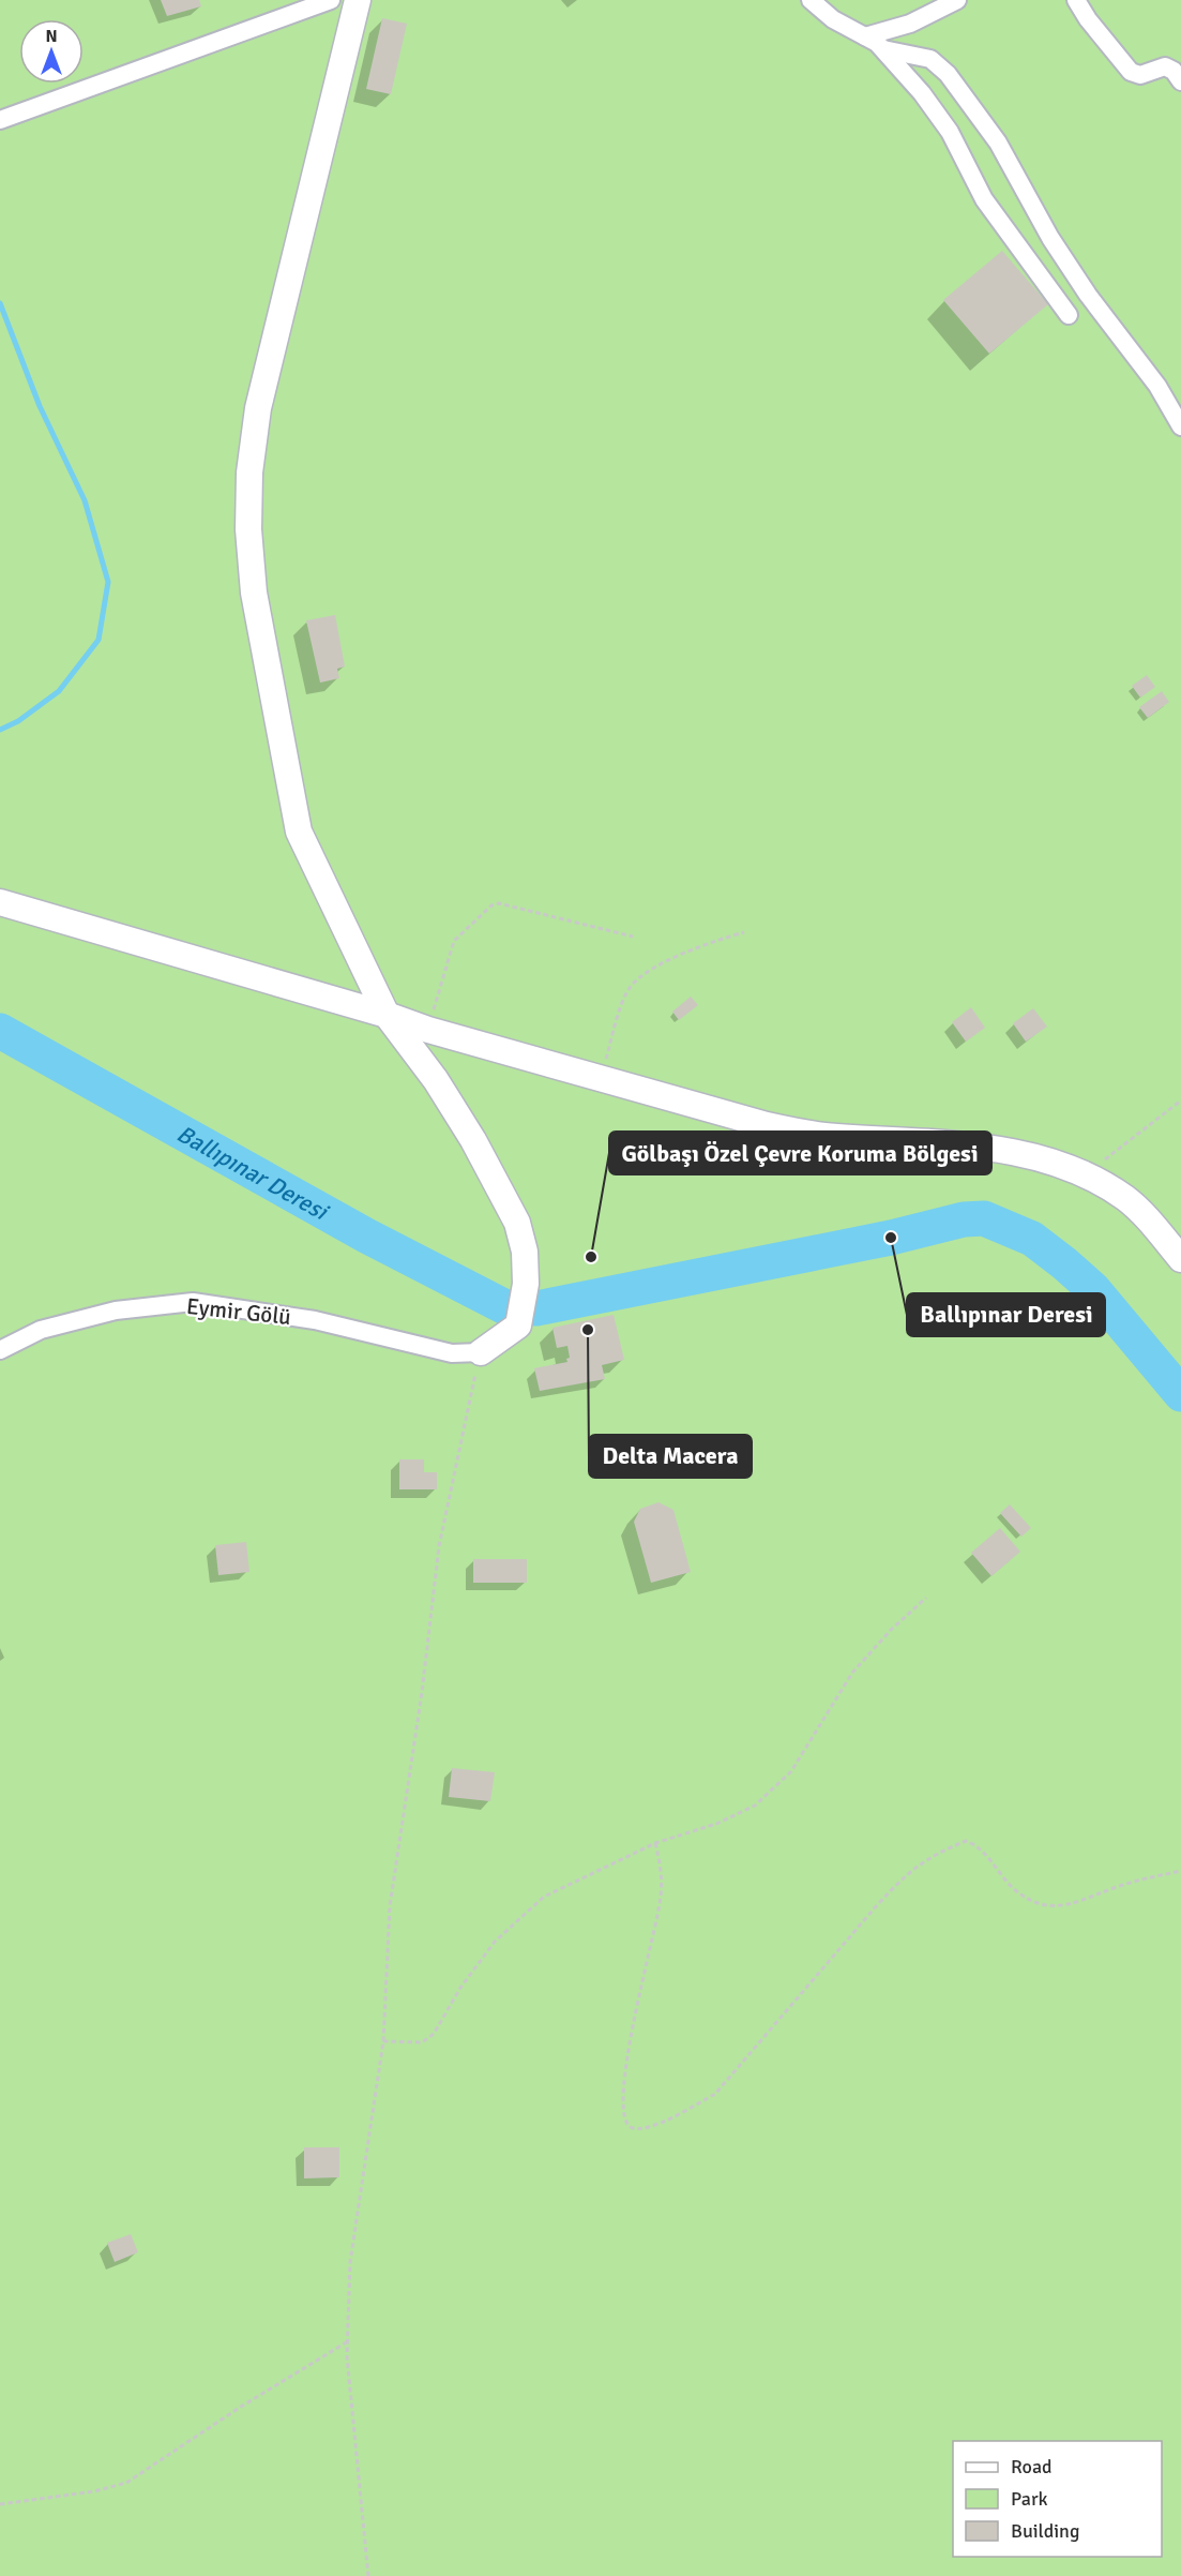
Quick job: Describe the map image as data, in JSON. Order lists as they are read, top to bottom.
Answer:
{
  "streets": {
    "street": ["Eymir Gölü"]
  },
  "water": ["Ballıpınar Deresi"],
  "places": ["Ballıpınar Deresi", "Gölbaşı Özel Çevre Koruma Bölgesi", "Delta Macera"],
  "legend": ["Road", "Park", "Building"],
  "north": "top"
}
